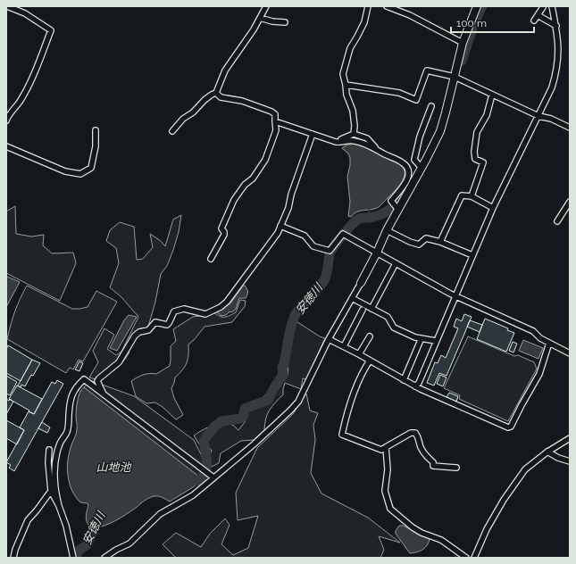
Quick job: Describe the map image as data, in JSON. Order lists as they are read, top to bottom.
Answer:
{
  "water": ["安徳川", "山地池"],
  "scale_bar": "100 m"
}
